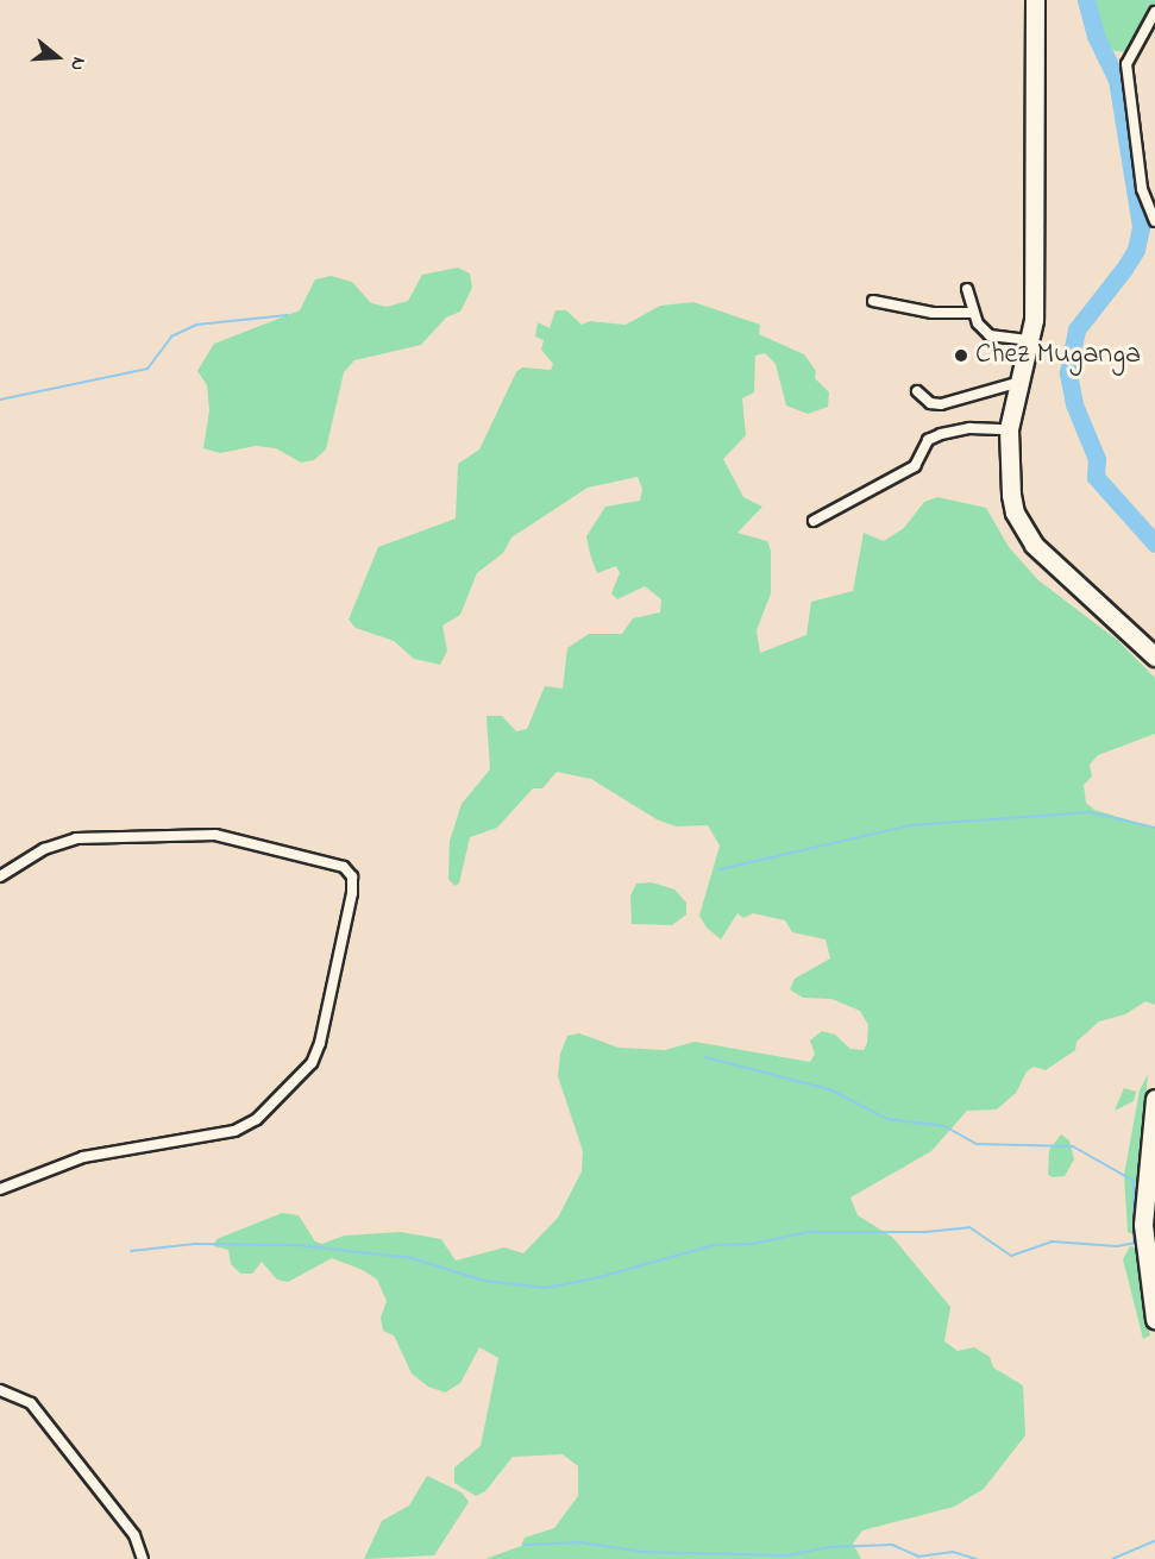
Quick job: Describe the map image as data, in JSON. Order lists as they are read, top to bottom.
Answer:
{
  "places": ["Chez Muganga"],
  "north": "right"
}
